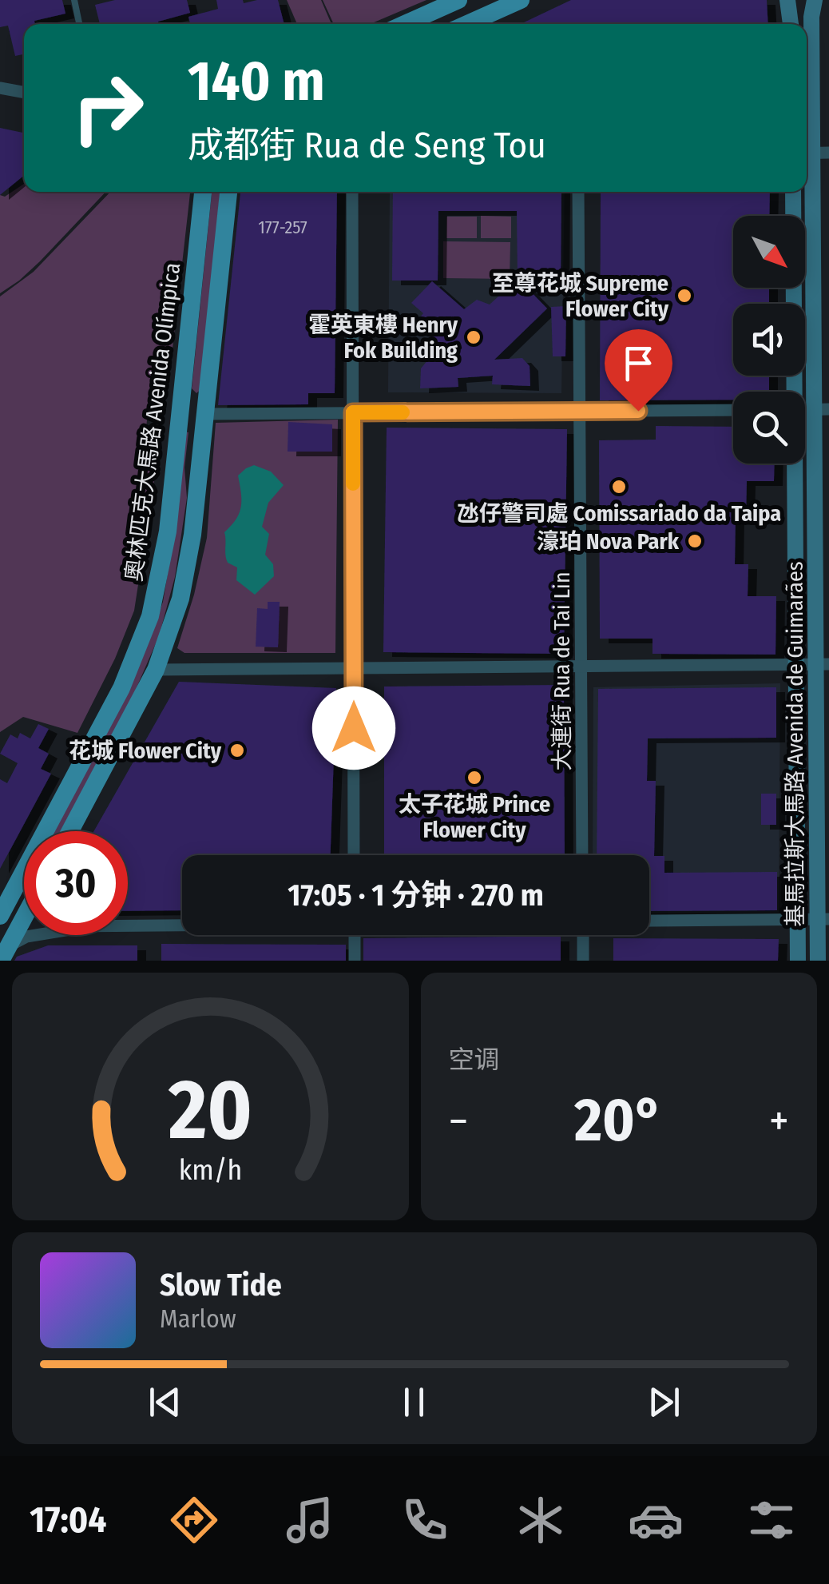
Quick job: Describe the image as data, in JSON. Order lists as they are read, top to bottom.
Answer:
{
  "streets": {
    "main road": ["奧林匹克大馬路 Avenida Olímpica", "基馬拉斯大馬路 Avenida de Guimarães"],
    "street": ["大連街 Rua de Tai Lin"]
  },
  "places": [
    "至尊花城 Supreme Flower City",
    "霍英東樓 Henry Fok Building",
    "氹仔警司處 Comissariado da Taipa",
    "濠珀 Nova Park",
    "花城 Flower City",
    "太子花城 Prince Flower City"
  ],
  "house_numbers": ["177-257"],
  "north": "bottom right",
  "page": {
    "turn": ["140 m", "成都街 Rua de Seng Tou"],
    "limit": "30",
    "trip": "17:05 · 1 分钟 · 270 m",
    "tile": "空调",
    "heat": ["−", "20°", "+"],
    "song": ["Slow Tide", "Marlow"],
    "tabs": "17:04",
    "gauge": ["20", "km/h"]
  }
}
